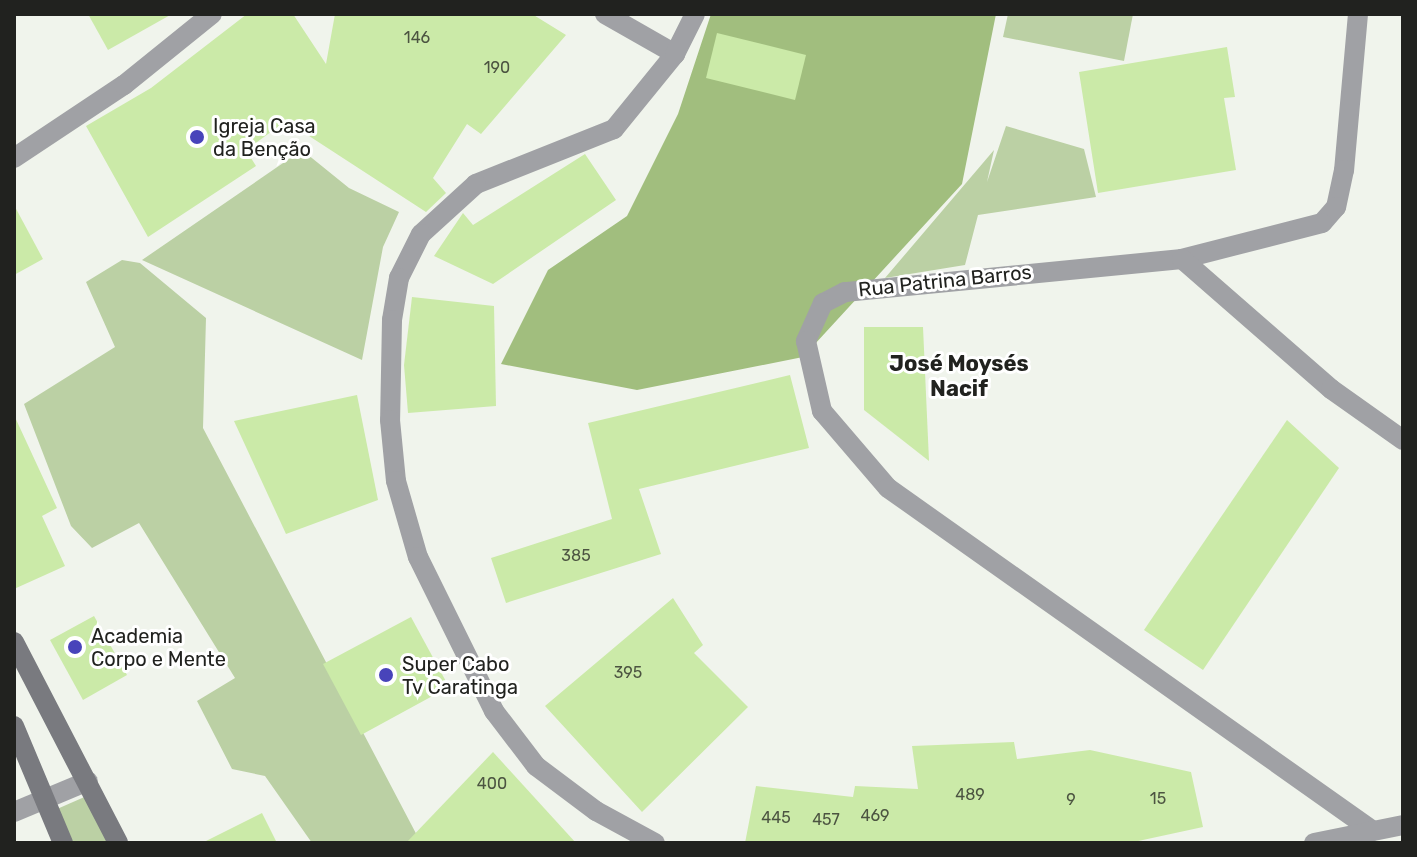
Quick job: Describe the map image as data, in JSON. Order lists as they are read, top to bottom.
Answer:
{
  "streets": {
    "street": ["Rua Patrina Barros"]
  },
  "districts": ["José Moysés Nacif"],
  "places": ["Igreja Casa da Benção", "Academia Corpo e Mente", "Super Cabo Tv Caratinga"],
  "house_numbers": [
    "146",
    "190",
    "385",
    "395",
    "400",
    "489",
    "15",
    "9",
    "469",
    "445",
    "457"
  ]
}
